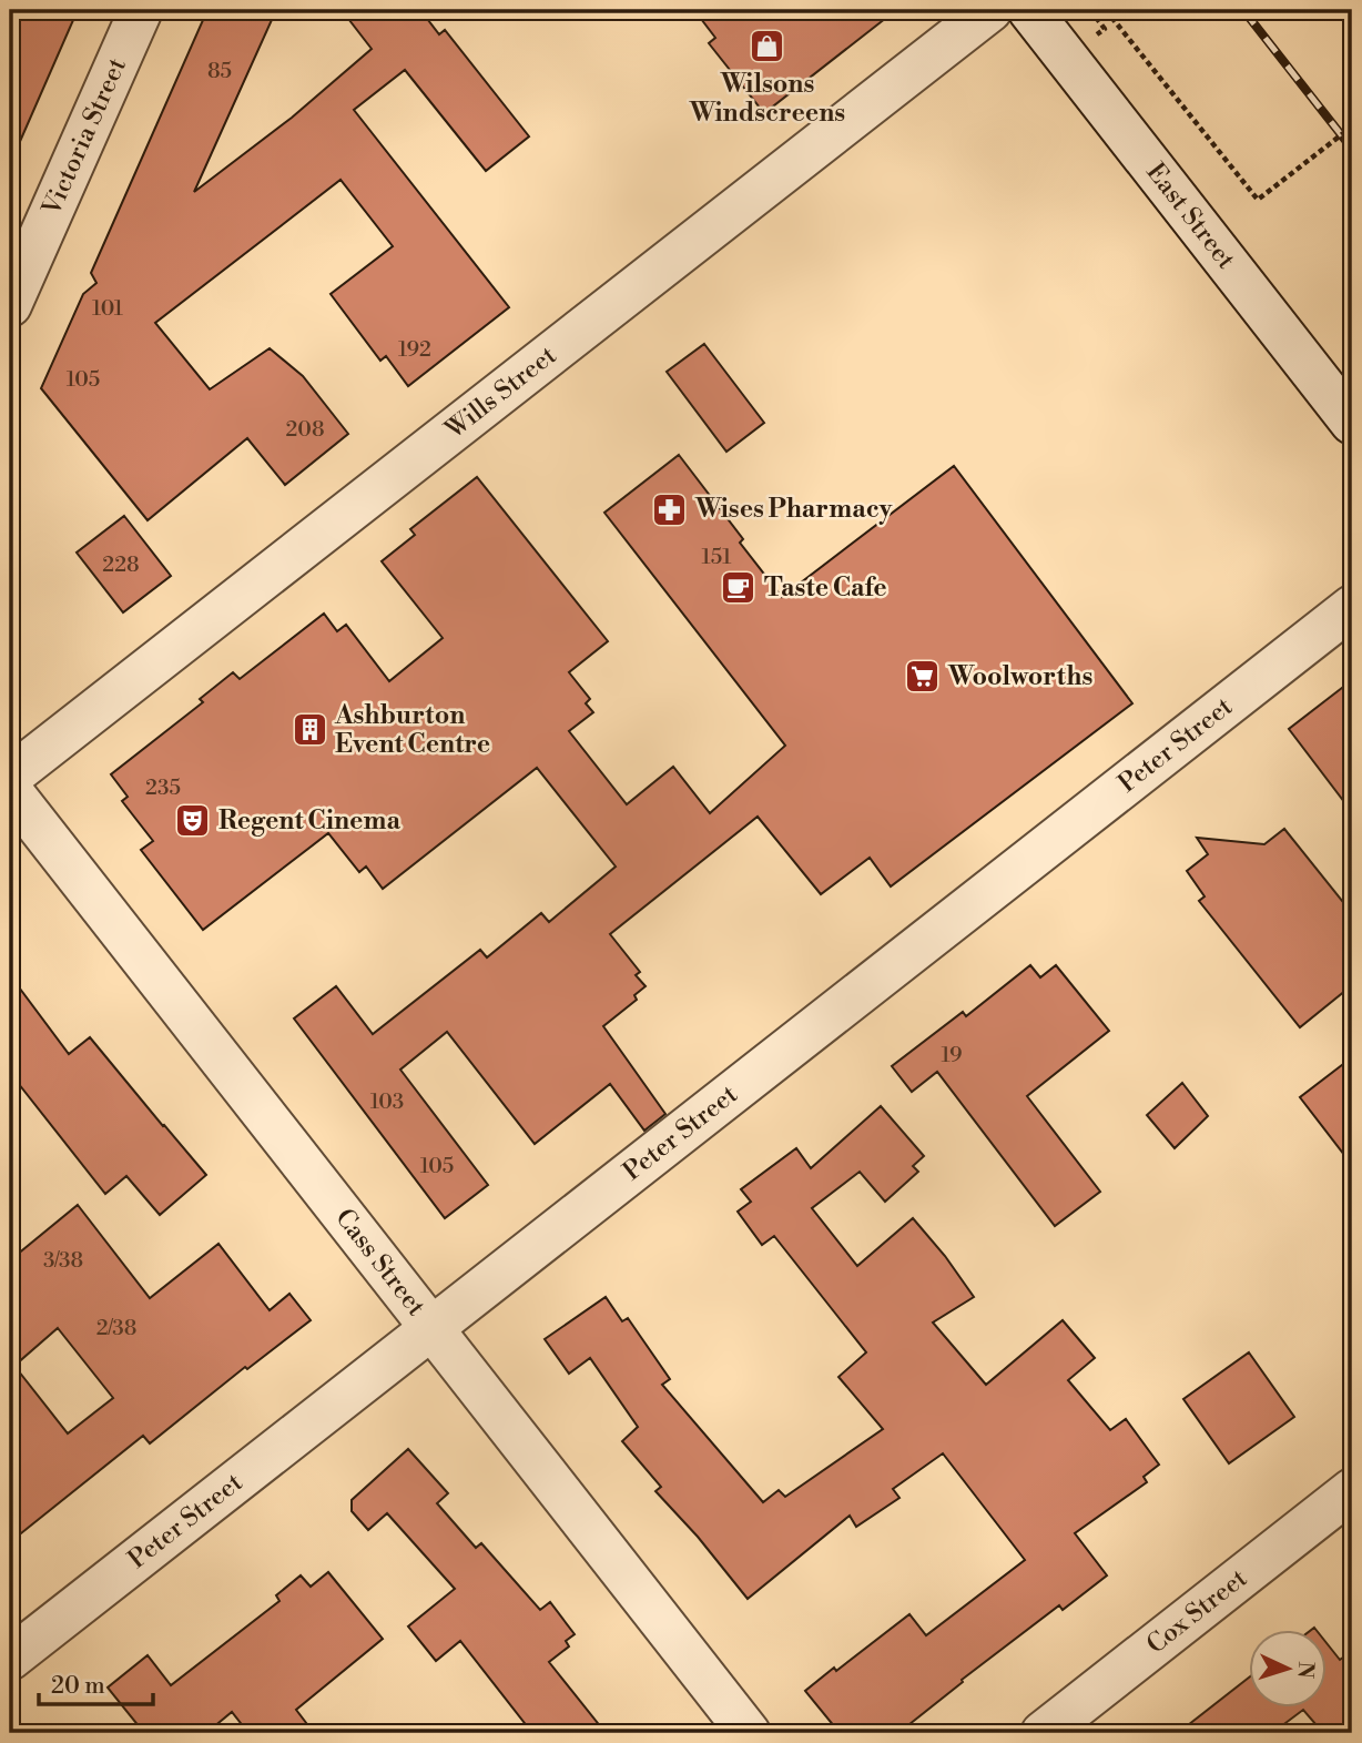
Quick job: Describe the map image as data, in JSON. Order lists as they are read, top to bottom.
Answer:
{
  "streets": {
    "street": [
      "Victoria Street",
      "East Street",
      "Wills Street",
      "Peter Street",
      "Cass Street",
      "Cox Street"
    ]
  },
  "crossings": [
    ["Peter Street", "Cass Street"]
  ],
  "places": {
    "shop": ["Wilsons Windscreens"],
    "pharmacy": ["Wises Pharmacy"],
    "cafe": ["Taste Cafe"],
    "supermarket": ["Woolworths"],
    "building": ["Ashburton Event Centre"],
    "theatre": ["Regent Cinema"]
  },
  "house_numbers": [
    "85",
    "101",
    "192",
    "105",
    "208",
    "151",
    "228",
    "235",
    "19",
    "103",
    "105",
    "3/38",
    "2/38"
  ],
  "scale_bar": "20 m",
  "north": "right"
}
